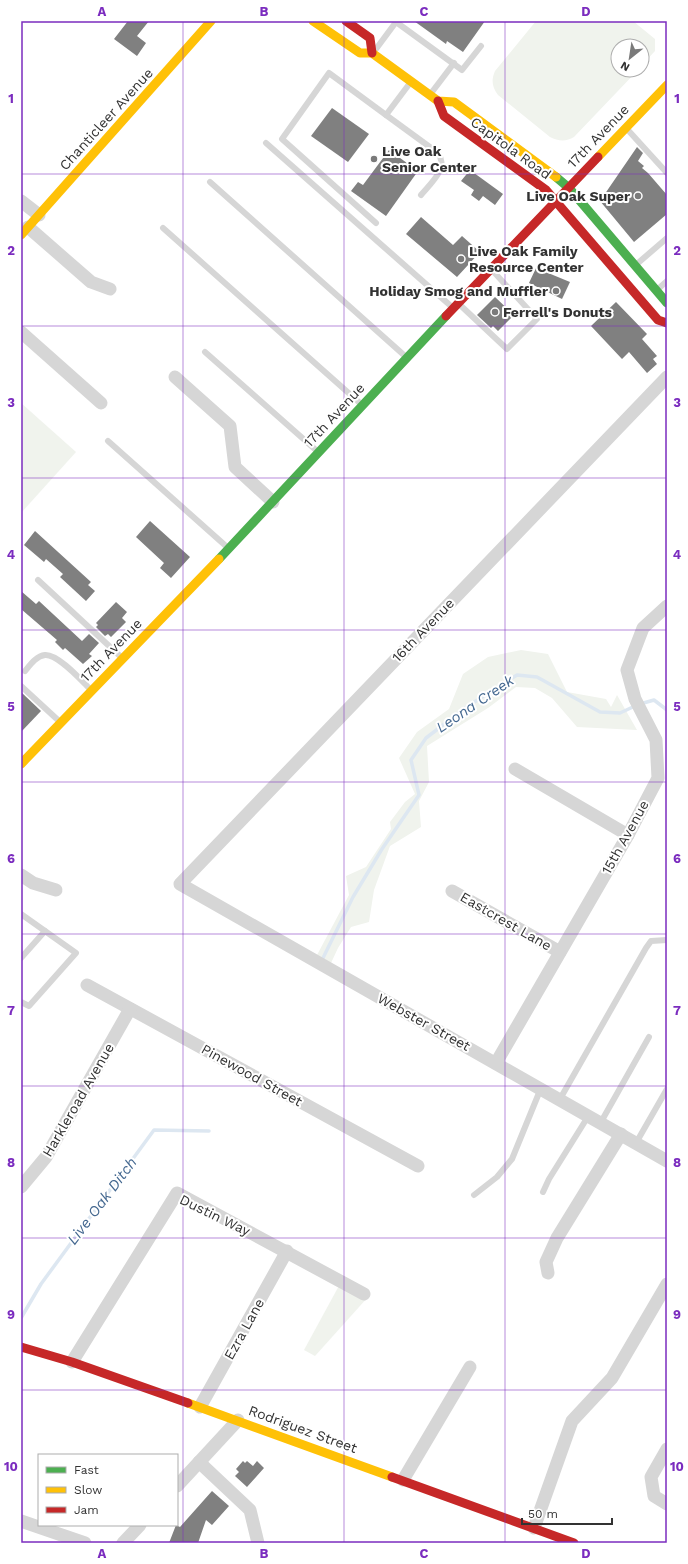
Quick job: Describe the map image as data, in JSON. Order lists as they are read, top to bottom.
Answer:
{
  "streets": {
    "main road": [
      "Chanticleer Avenue",
      "17th Avenue",
      "Capitola Road",
      "Rodriguez Street"
    ],
    "street": [
      "16th Avenue",
      "15th Avenue",
      "Eastcrest Lane",
      "Webster Street",
      "Pinewood Street",
      "Harkleroad Avenue",
      "Dustin Way",
      "Ezra Lane"
    ]
  },
  "crossings": [
    ["17th Avenue", "Capitola Road"],
    ["16th Avenue", "Webster Street"],
    ["15th Avenue", "Eastcrest Lane"],
    ["15th Avenue", "Webster Street"],
    ["Pinewood Street", "Harkleroad Avenue"],
    ["Dustin Way", "Ezra Lane"],
    ["Dustin Way", "Rodriguez Street"],
    ["Ezra Lane", "Rodriguez Street"]
  ],
  "water": ["Leona Creek", "Live Oak Ditch"],
  "places": [
    "Live Oak Senior Center",
    "Live Oak Super",
    "Live Oak Family Resource Center",
    "Holiday Smog and Muffler",
    "Ferrell's Donuts"
  ],
  "legend": ["Fast", "Slow", "Jam"],
  "scale_bar": "50 m",
  "north": "bottom left",
  "grid": {
    "columns": [
      "A",
      "B",
      "C",
      "D"
    ],
    "rows": [
      "1",
      "2",
      "3",
      "4",
      "5",
      "6",
      "7",
      "8",
      "9",
      "10"
    ]
  }
}
